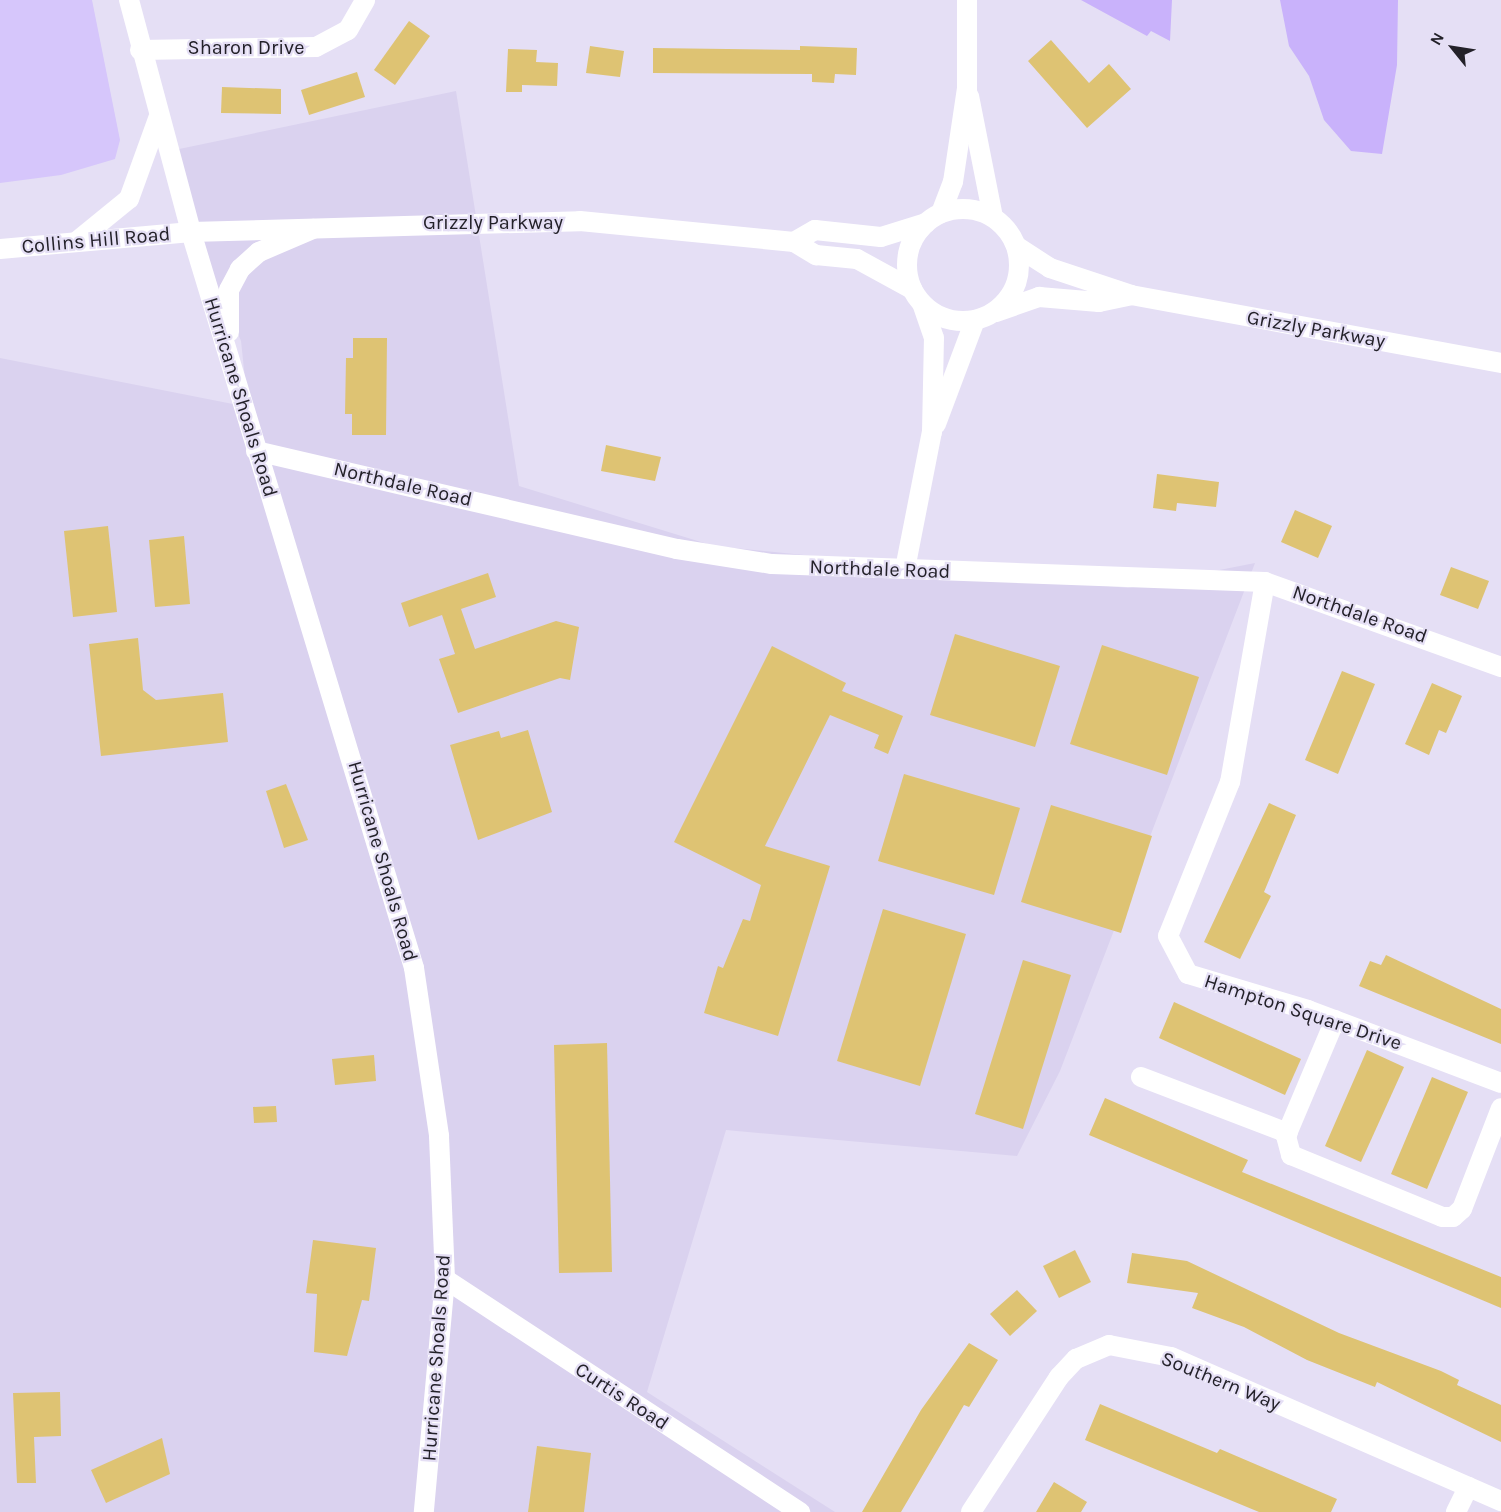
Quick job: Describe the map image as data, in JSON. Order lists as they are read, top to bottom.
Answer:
{
  "streets": {
    "street": [
      "Sharon Drive",
      "Grizzly Parkway",
      "Collins Hill Road",
      "Hurricane Shoals Road",
      "Northdale Road",
      "Hampton Square Drive",
      "Southern Way",
      "Curtis Road"
    ]
  },
  "crossings": [
    ["Sharon Drive", "Hurricane Shoals Road"],
    ["Grizzly Parkway", "Collins Hill Road"],
    ["Grizzly Parkway", "Hurricane Shoals Road"],
    ["Collins Hill Road", "Hurricane Shoals Road"],
    ["Hurricane Shoals Road", "Northdale Road"],
    ["Hurricane Shoals Road", "Curtis Road"],
    ["Northdale Road", "Hampton Square Drive"]
  ],
  "north": "top left"
}
